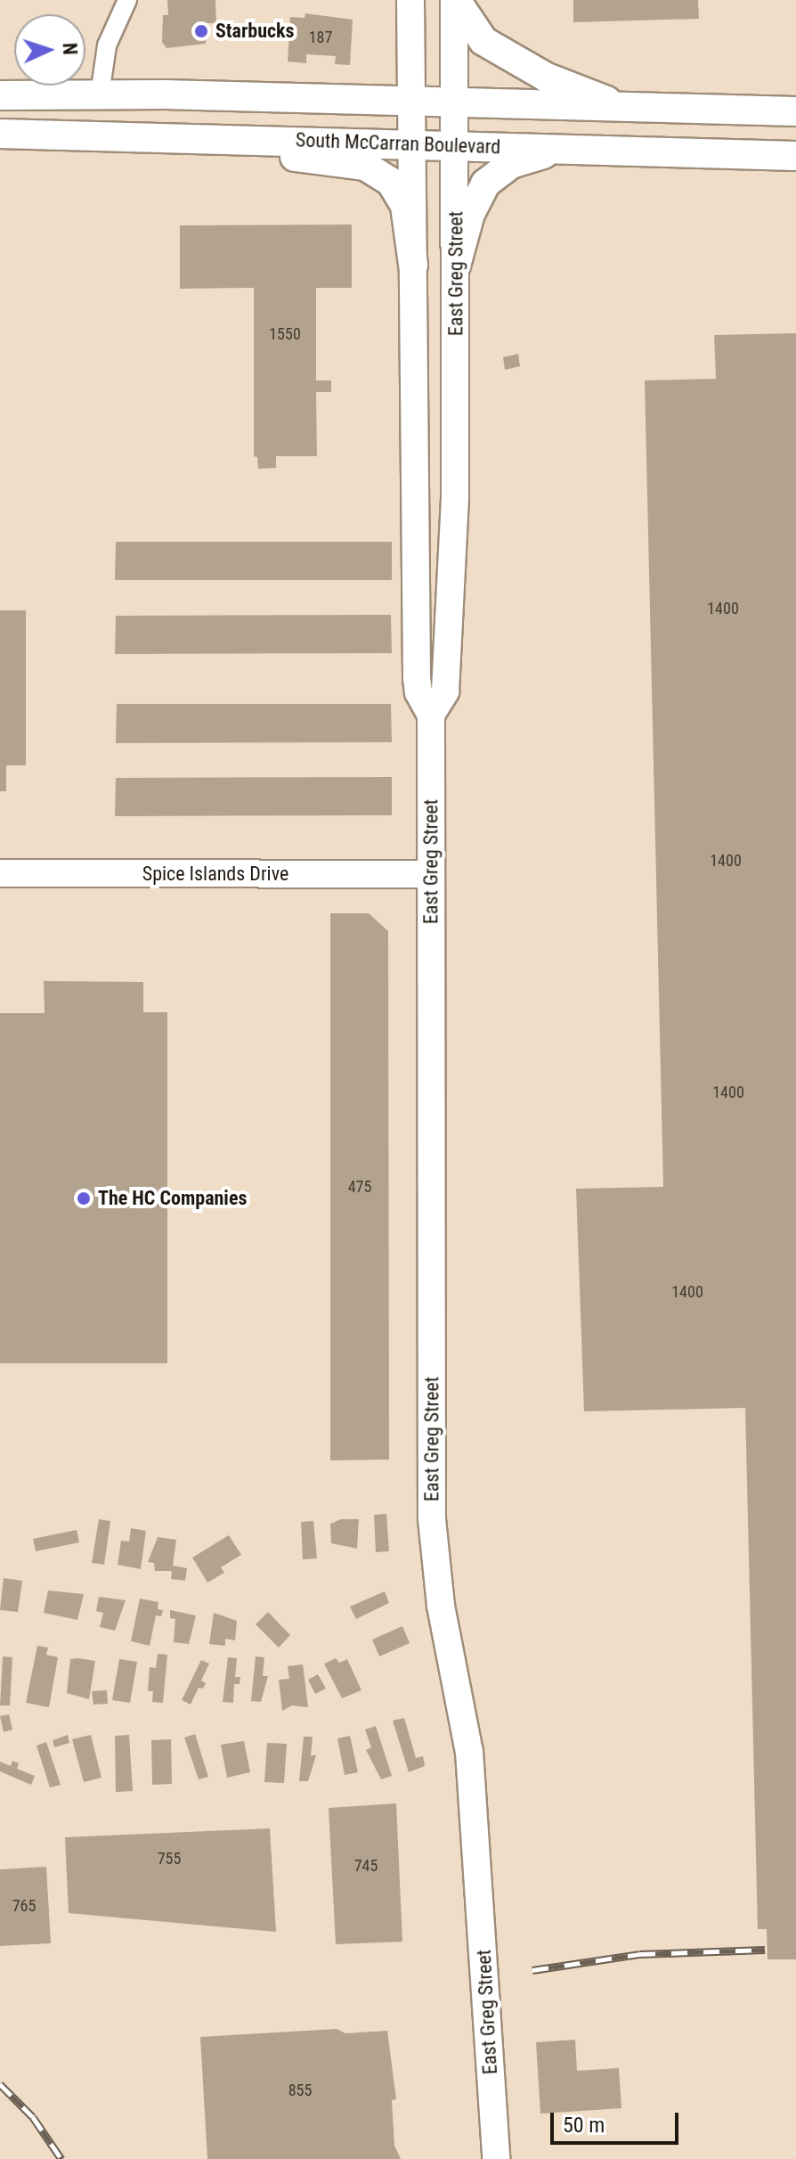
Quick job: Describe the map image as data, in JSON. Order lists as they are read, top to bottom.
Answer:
{
  "streets": {
    "main road": ["South McCarran Boulevard", "East Greg Street", "Spice Islands Drive"]
  },
  "crossings": [
    ["South McCarran Boulevard", "East Greg Street"],
    ["East Greg Street", "Spice Islands Drive"]
  ],
  "places": ["Starbucks", "The HC Companies"],
  "house_numbers": [
    "187",
    "1550",
    "1400",
    "1400",
    "1400",
    "475",
    "1400",
    "755",
    "745",
    "765",
    "855"
  ],
  "scale_bar": "50 m",
  "north": "right"
}
